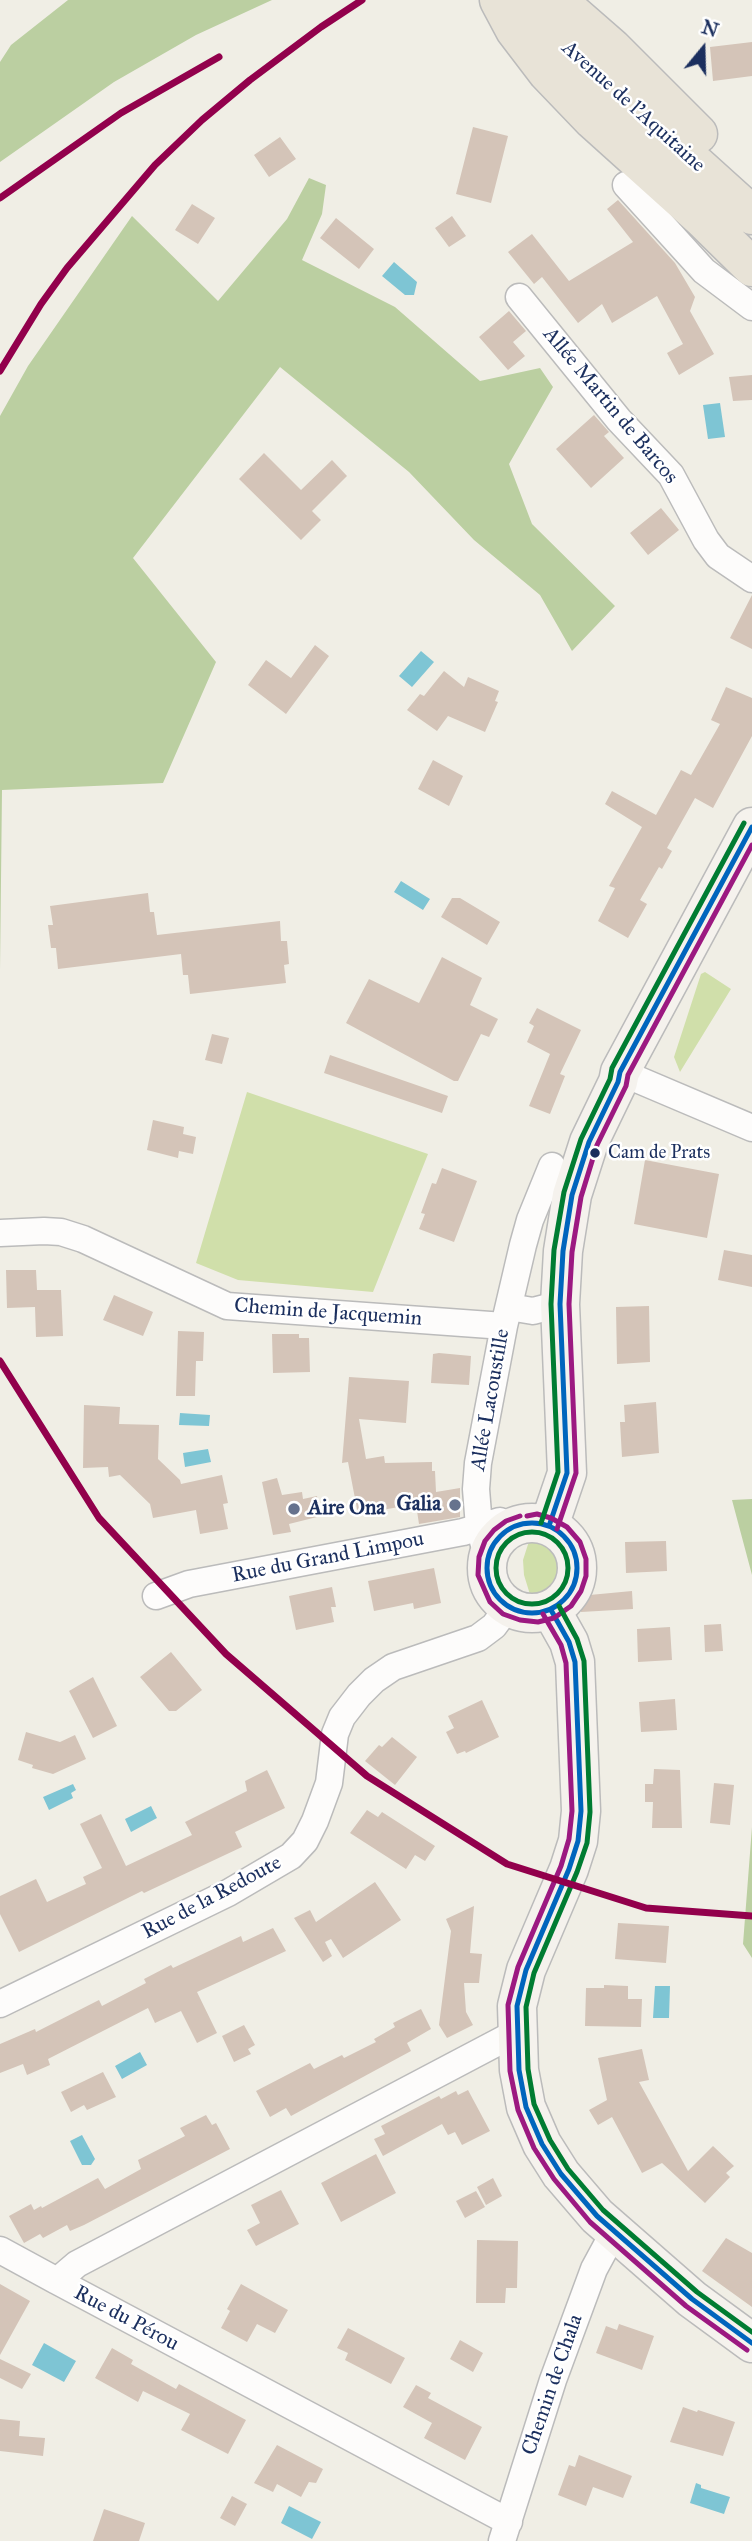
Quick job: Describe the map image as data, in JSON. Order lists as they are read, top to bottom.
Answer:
{
  "streets": {
    "main road": ["Avenue de l'Aquitaine"],
    "street": [
      "Allée Martin de Barcos",
      "Chemin de Jacquemin",
      "Allée Lacoustille",
      "Rue du Grand Limpou",
      "Rue de la Redoute",
      "Rue du Pérou",
      "Chemin de Chala"
    ]
  },
  "crossings": [
    ["Chemin de Jacquemin", "Allée Lacoustille"],
    ["Allée Lacoustille", "Rue du Grand Limpou"],
    ["Allée Lacoustille", "Rue de la Redoute"],
    ["Rue du Grand Limpou", "Rue de la Redoute"],
    ["Rue du Pérou", "Chemin de Chala"]
  ],
  "places": ["Cam de Prats", "Galia", "Aire Ona"],
  "north": "top"
}
